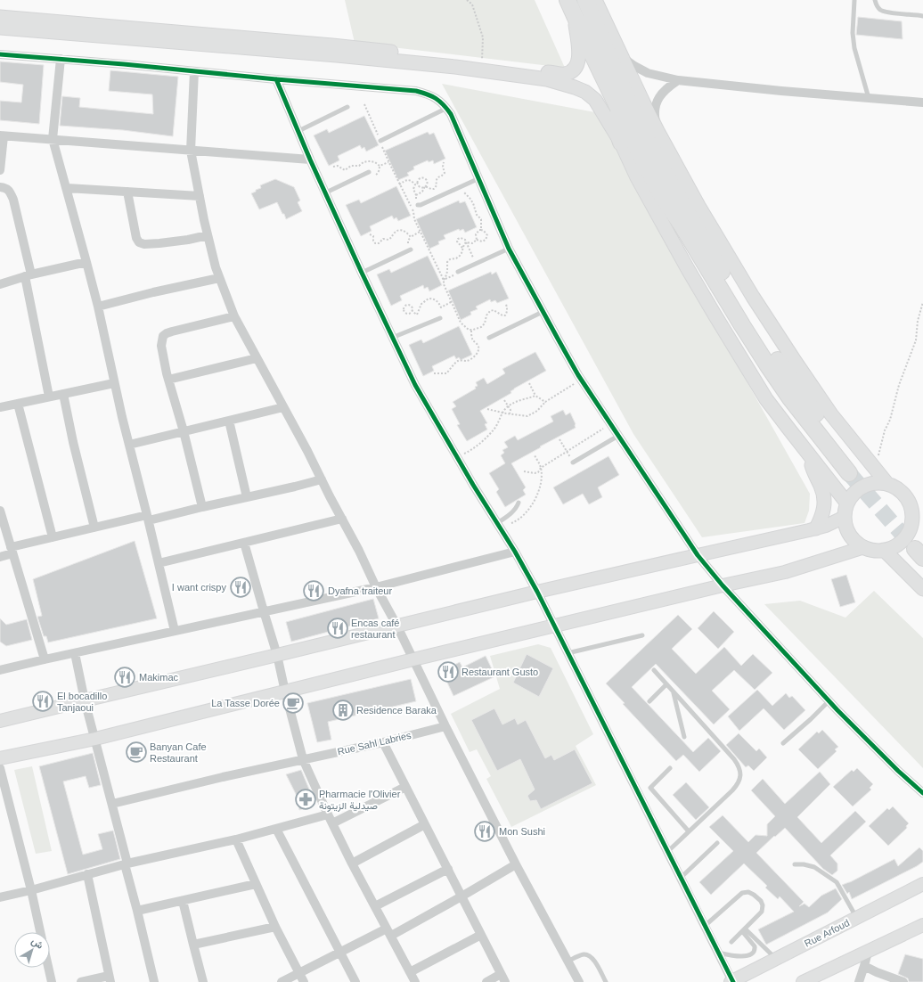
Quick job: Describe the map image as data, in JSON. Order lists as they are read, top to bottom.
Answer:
{
  "streets": {
    "street": ["Rue Sahl Labries", "Rue Arfoud"]
  },
  "places": {
    "restaurant": [
      "I want crispy",
      "Dyafna traiteur",
      "Encas café restaurant",
      "Restaurant Gusto",
      "Makimac",
      "El bocadillo Tanjaoui",
      "Mon Sushi"
    ],
    "cafe": ["La Tasse Dorée", "Banyan Cafe Restaurant"],
    "building": ["Residence Baraka"],
    "pharmacy": ["Pharmacie l'Olivier صيدلية الزيتونة"]
  },
  "north": "top right"
}
